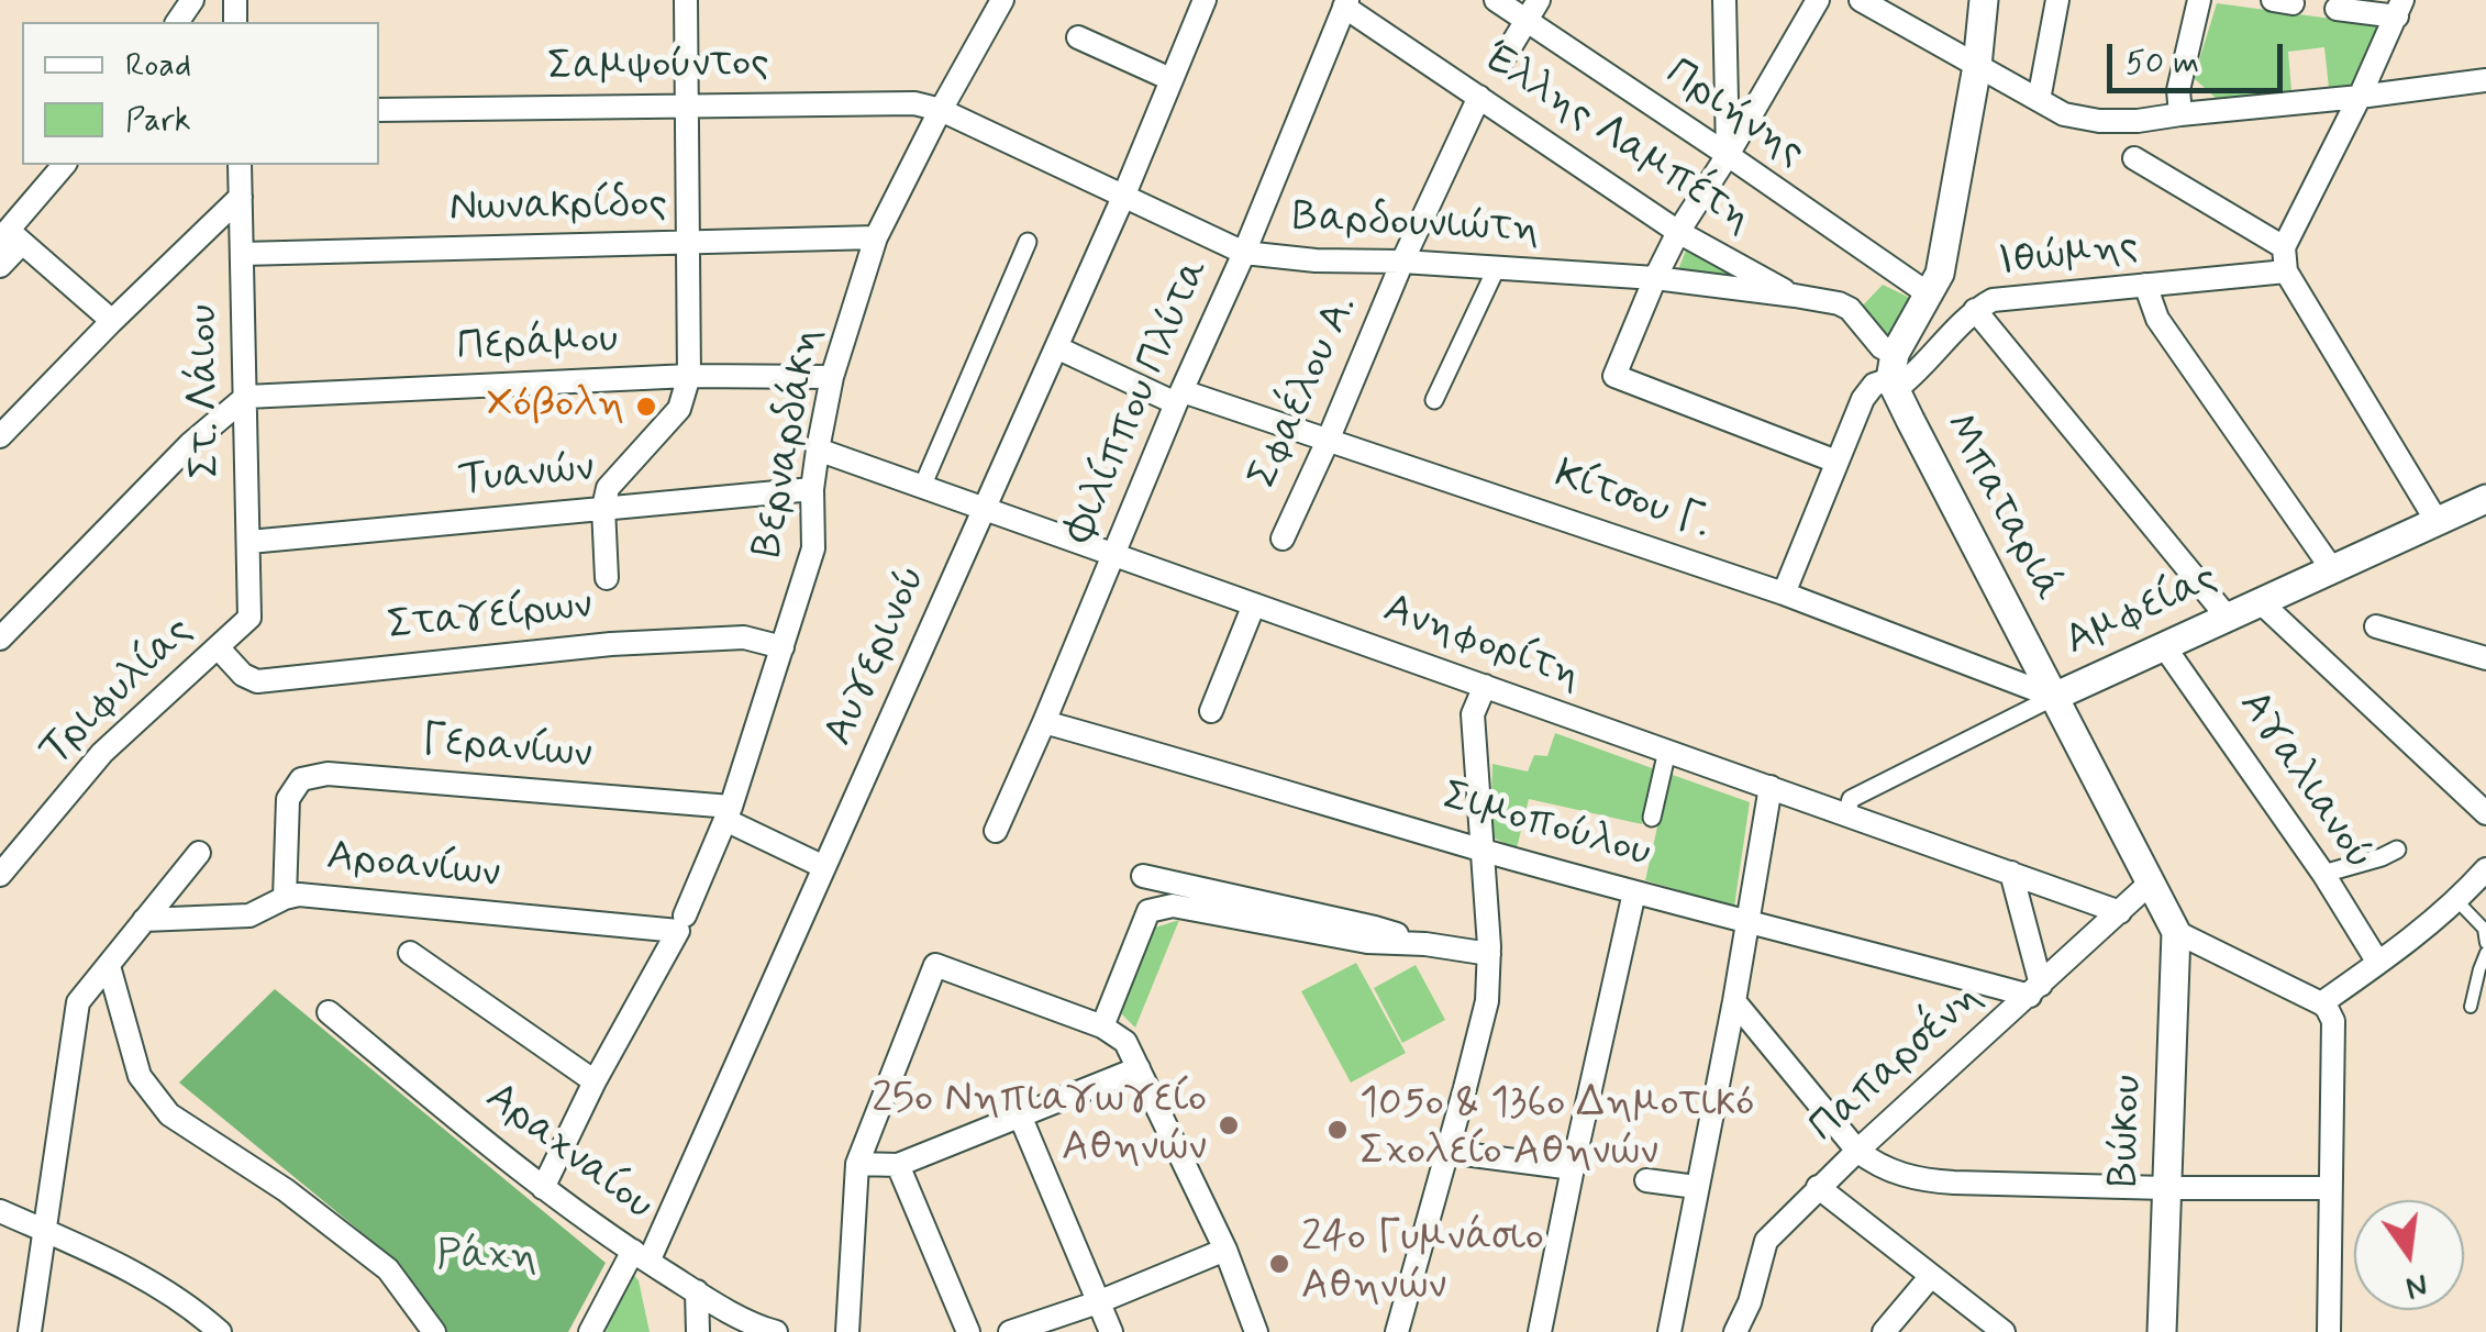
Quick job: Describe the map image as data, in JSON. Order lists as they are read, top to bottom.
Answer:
{
  "streets": {
    "street": [
      "Σαμψούντος",
      "Πριήνης",
      "Έλλης Λαμπέτη",
      "Νωνακρίδος",
      "Βαρδουνιώτη",
      "Ιθώμης",
      "Περάμου",
      "Στ. Λάιου",
      "Σφαέλου Α.",
      "Φιλίππου Πλύτα",
      "Βερναρδάκη",
      "Τυανών",
      "Κίτσου Γ.",
      "Μπαταριά",
      "Αμφείας",
      "Σταγείρων",
      "Ανηφορίτη",
      "Αυγερινού",
      "Τριφυλίας",
      "Γερανίων",
      "Αγαλιανού",
      "Σιμοπούλου",
      "Αροανίων",
      "Παπαρσένη",
      "Βώκου",
      "Αραχναίου"
    ]
  },
  "crossings": [
    ["Σαμψούντος", "Βαρδουνιώτη"],
    ["Σαμψούντος", "Βερναρδάκη"],
    ["Έλλης Λαμπέτη", "Βαρδουνιώτη"],
    ["Έλλης Λαμπέτη", "Σφαέλου Α."],
    ["Έλλης Λαμπέτη", "Φιλίππου Πλύτα"],
    ["Νωνακρίδος", "Στ. Λάιου"],
    ["Νωνακρίδος", "Βερναρδάκη"],
    ["Βαρδουνιώτη", "Ιθώμης"],
    ["Βαρδουνιώτη", "Σφαέλου Α."],
    ["Βαρδουνιώτη", "Φιλίππου Πλύτα"],
    ["Βαρδουνιώτη", "Βερναρδάκη"],
    ["Βαρδουνιώτη", "Μπαταριά"],
    ["Βαρδουνιώτη", "Αυγερινού"],
    ["Ιθώμης", "Κίτσου Γ."],
    ["Ιθώμης", "Μπαταριά"],
    ["Περάμου", "Στ. Λάιου"],
    ["Περάμου", "Βερναρδάκη"],
    ["Στ. Λάιου", "Τυανών"],
    ["Στ. Λάιου", "Τριφυλίας"],
    ["Σφαέλου Α.", "Κίτσου Γ."],
    ["Φιλίππου Πλύτα", "Κίτσου Γ."],
    ["Φιλίππου Πλύτα", "Ανηφορίτη"],
    ["Φιλίππου Πλύτα", "Σιμοπούλου"],
    ["Βερναρδάκη", "Τυανών"],
    ["Βερναρδάκη", "Σταγείρων"],
    ["Βερναρδάκη", "Ανηφορίτη"],
    ["Βερναρδάκη", "Γερανίων"],
    ["Βερναρδάκη", "Αροανίων"],
    ["Βερναρδάκη", "Αραχναίου"],
    ["Κίτσου Γ.", "Μπαταριά"],
    ["Κίτσου Γ.", "Αμφείας"],
    ["Κίτσου Γ.", "Αυγερινού"],
    ["Μπαταριά", "Αμφείας"],
    ["Μπαταριά", "Παπαρσένη"],
    ["Μπαταριά", "Βώκου"],
    ["Αμφείας", "Ανηφορίτη"],
    ["Αμφείας", "Αγαλιανού"],
    ["Σταγείρων", "Τριφυλίας"],
    ["Ανηφορίτη", "Αυγερινού"],
    ["Ανηφορίτη", "Παπαρσένη"],
    ["Αυγερινού", "Γερανίων"],
    ["Αυγερινού", "Αραχναίου"],
    ["Γερανίων", "Αροανίων"],
    ["Σιμοπούλου", "Παπαρσένη"]
  ],
  "parks": ["Ράχη"],
  "places": [
    "Χόβολη",
    "25ο Νηπιαγωγείο Αθηνών",
    "105ο & 136ο Δημοτικό Σχολείο Αθηνών",
    "24ο Γυμνάσιο Αθηνών"
  ],
  "legend": ["Road", "Park"],
  "scale_bar": "50 m",
  "north": "bottom"
}
